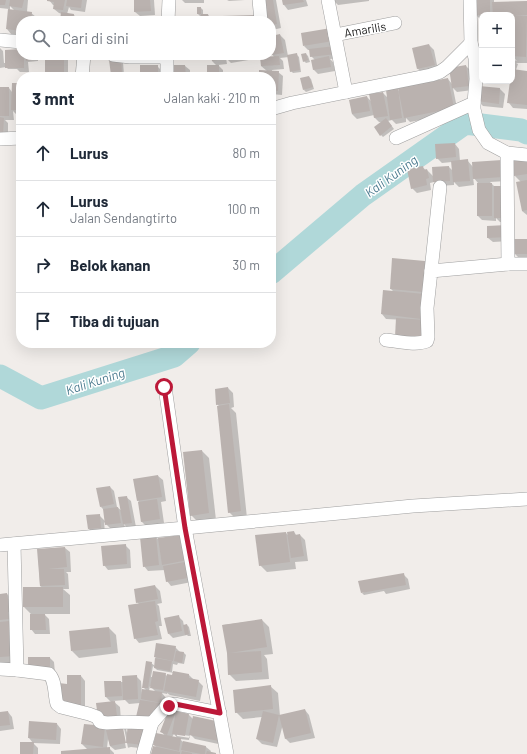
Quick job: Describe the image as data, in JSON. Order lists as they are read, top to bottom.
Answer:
{
  "streets": {
    "street": ["Amarilis"]
  },
  "water": ["Kali Kuning"],
  "page": {
    "map_buttons": ["+", "−"],
    "search": "Cari di sini",
    "heading": ["3 mnt", "Jalan kaki · 210 m"],
    "list": [
      ["Lurus", "80 m"],
      ["Lurus", "Jalan Sendangtirto", "100 m"],
      ["Belok kanan", "30 m"],
      "Tiba di tujuan"
    ]
  }
}
